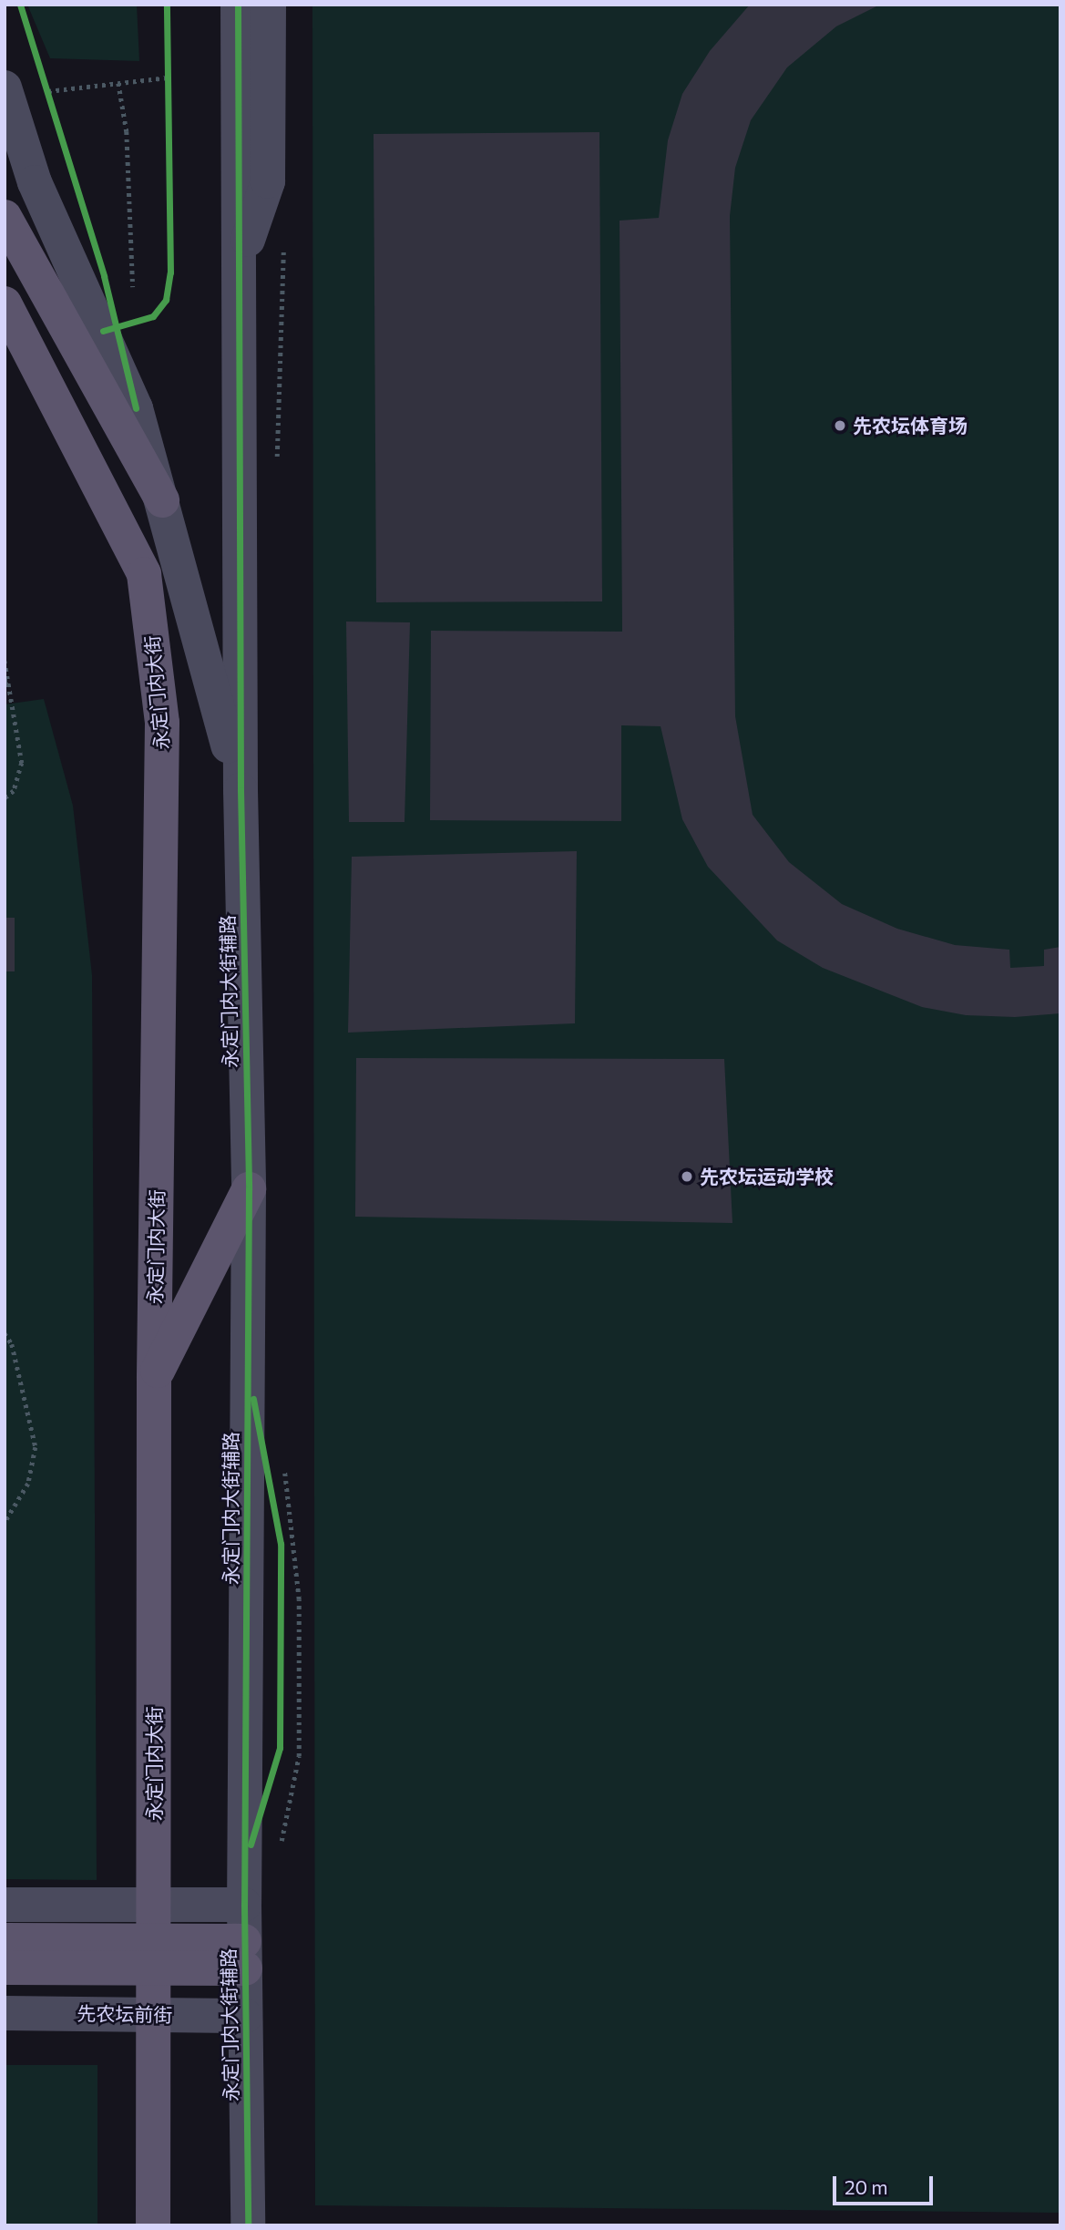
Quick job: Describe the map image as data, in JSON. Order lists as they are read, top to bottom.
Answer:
{
  "streets": {
    "main road": ["永定门内大街"],
    "street": ["永定门内大街辅路", "先农坛前街"]
  },
  "crossings": [
    ["永定门内大街", "先农坛前街"],
    ["永定门内大街辅路", "先农坛前街"]
  ],
  "places": ["先农坛体育场", "先农坛运动学校"],
  "scale_bar": "20 m"
}
